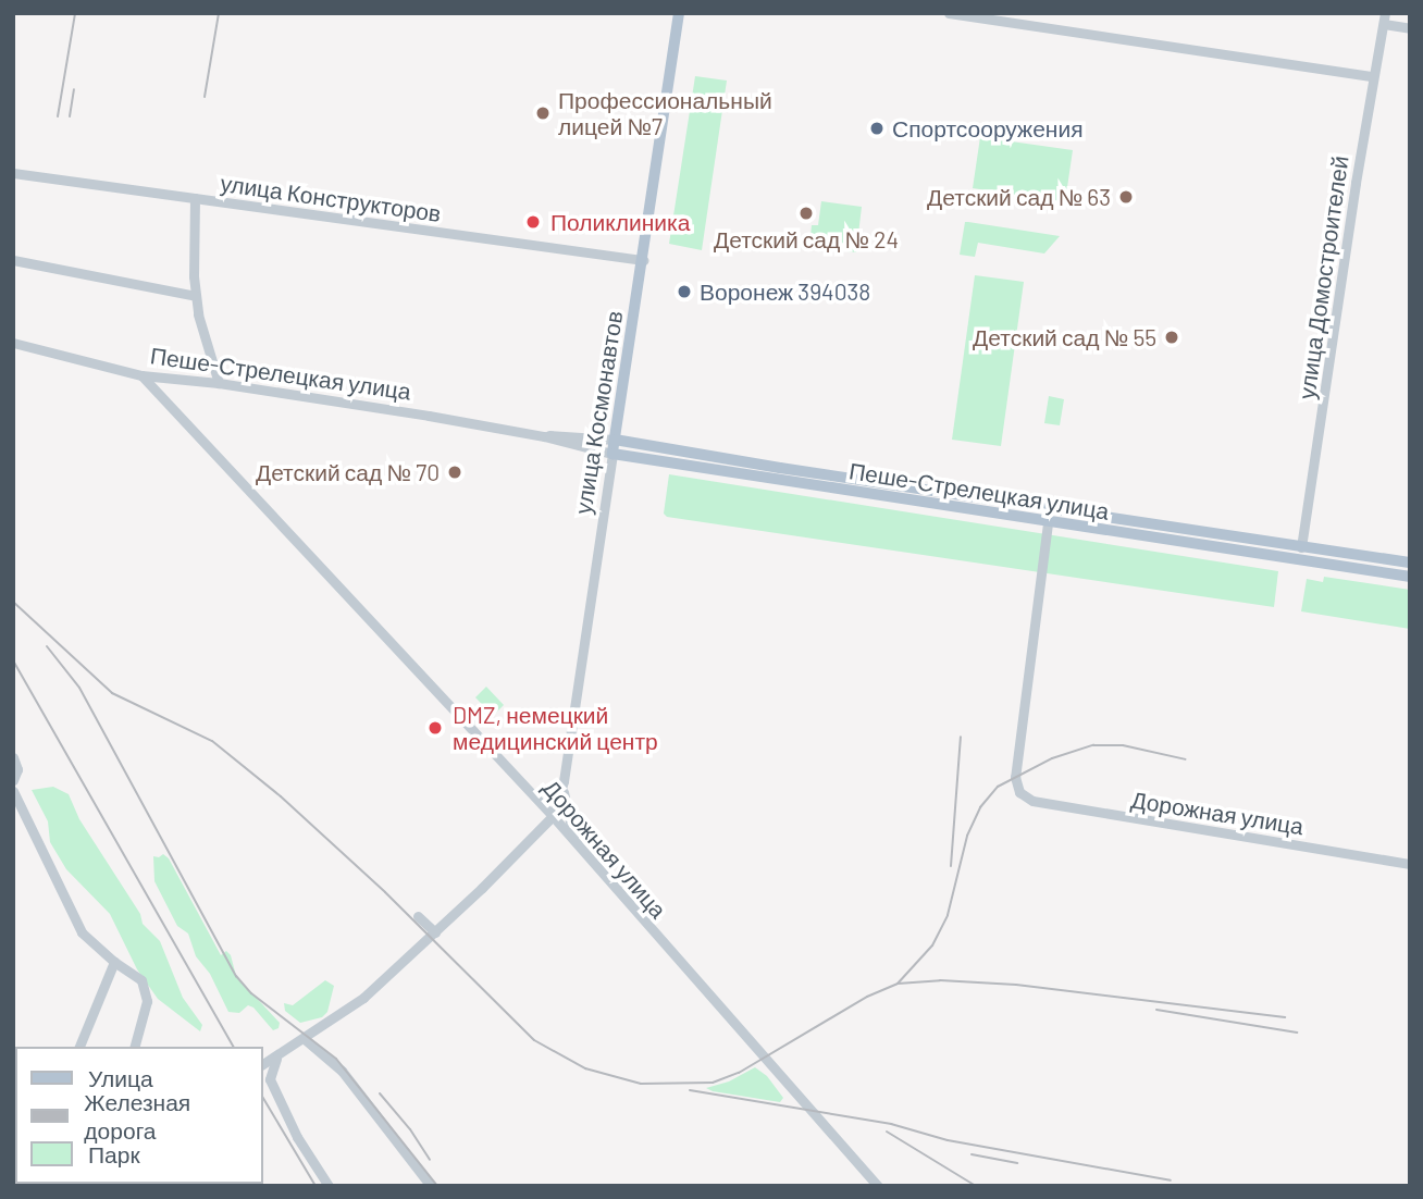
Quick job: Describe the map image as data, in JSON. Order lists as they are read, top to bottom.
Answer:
{
  "streets": {
    "main road": ["Пеше-Стрелецкая улица", "улица Космонавтов"],
    "street": ["улица Конструкторов", "улица Домостроителей", "Дорожная улица"]
  },
  "crossings": [
    ["улица Конструкторов", "улица Космонавтов"],
    ["улица Домостроителей", "Пеше-Стрелецкая улица"],
    ["Пеше-Стрелецкая улица", "улица Космонавтов"],
    ["Пеше-Стрелецкая улица", "Дорожная улица"],
    ["улица Космонавтов", "Дорожная улица"]
  ],
  "places": [
    "Профессиональный лицей №7",
    "Спортсооружения",
    "Детский сад № 63",
    "Детский сад № 24",
    "Поликлиника",
    "Воронеж 394038",
    "Детский сад № 55",
    "Детский сад № 70",
    "DMZ, немецкий медицинский центр"
  ],
  "legend": ["Улица", "Железная дорога", "Парк"]
}
